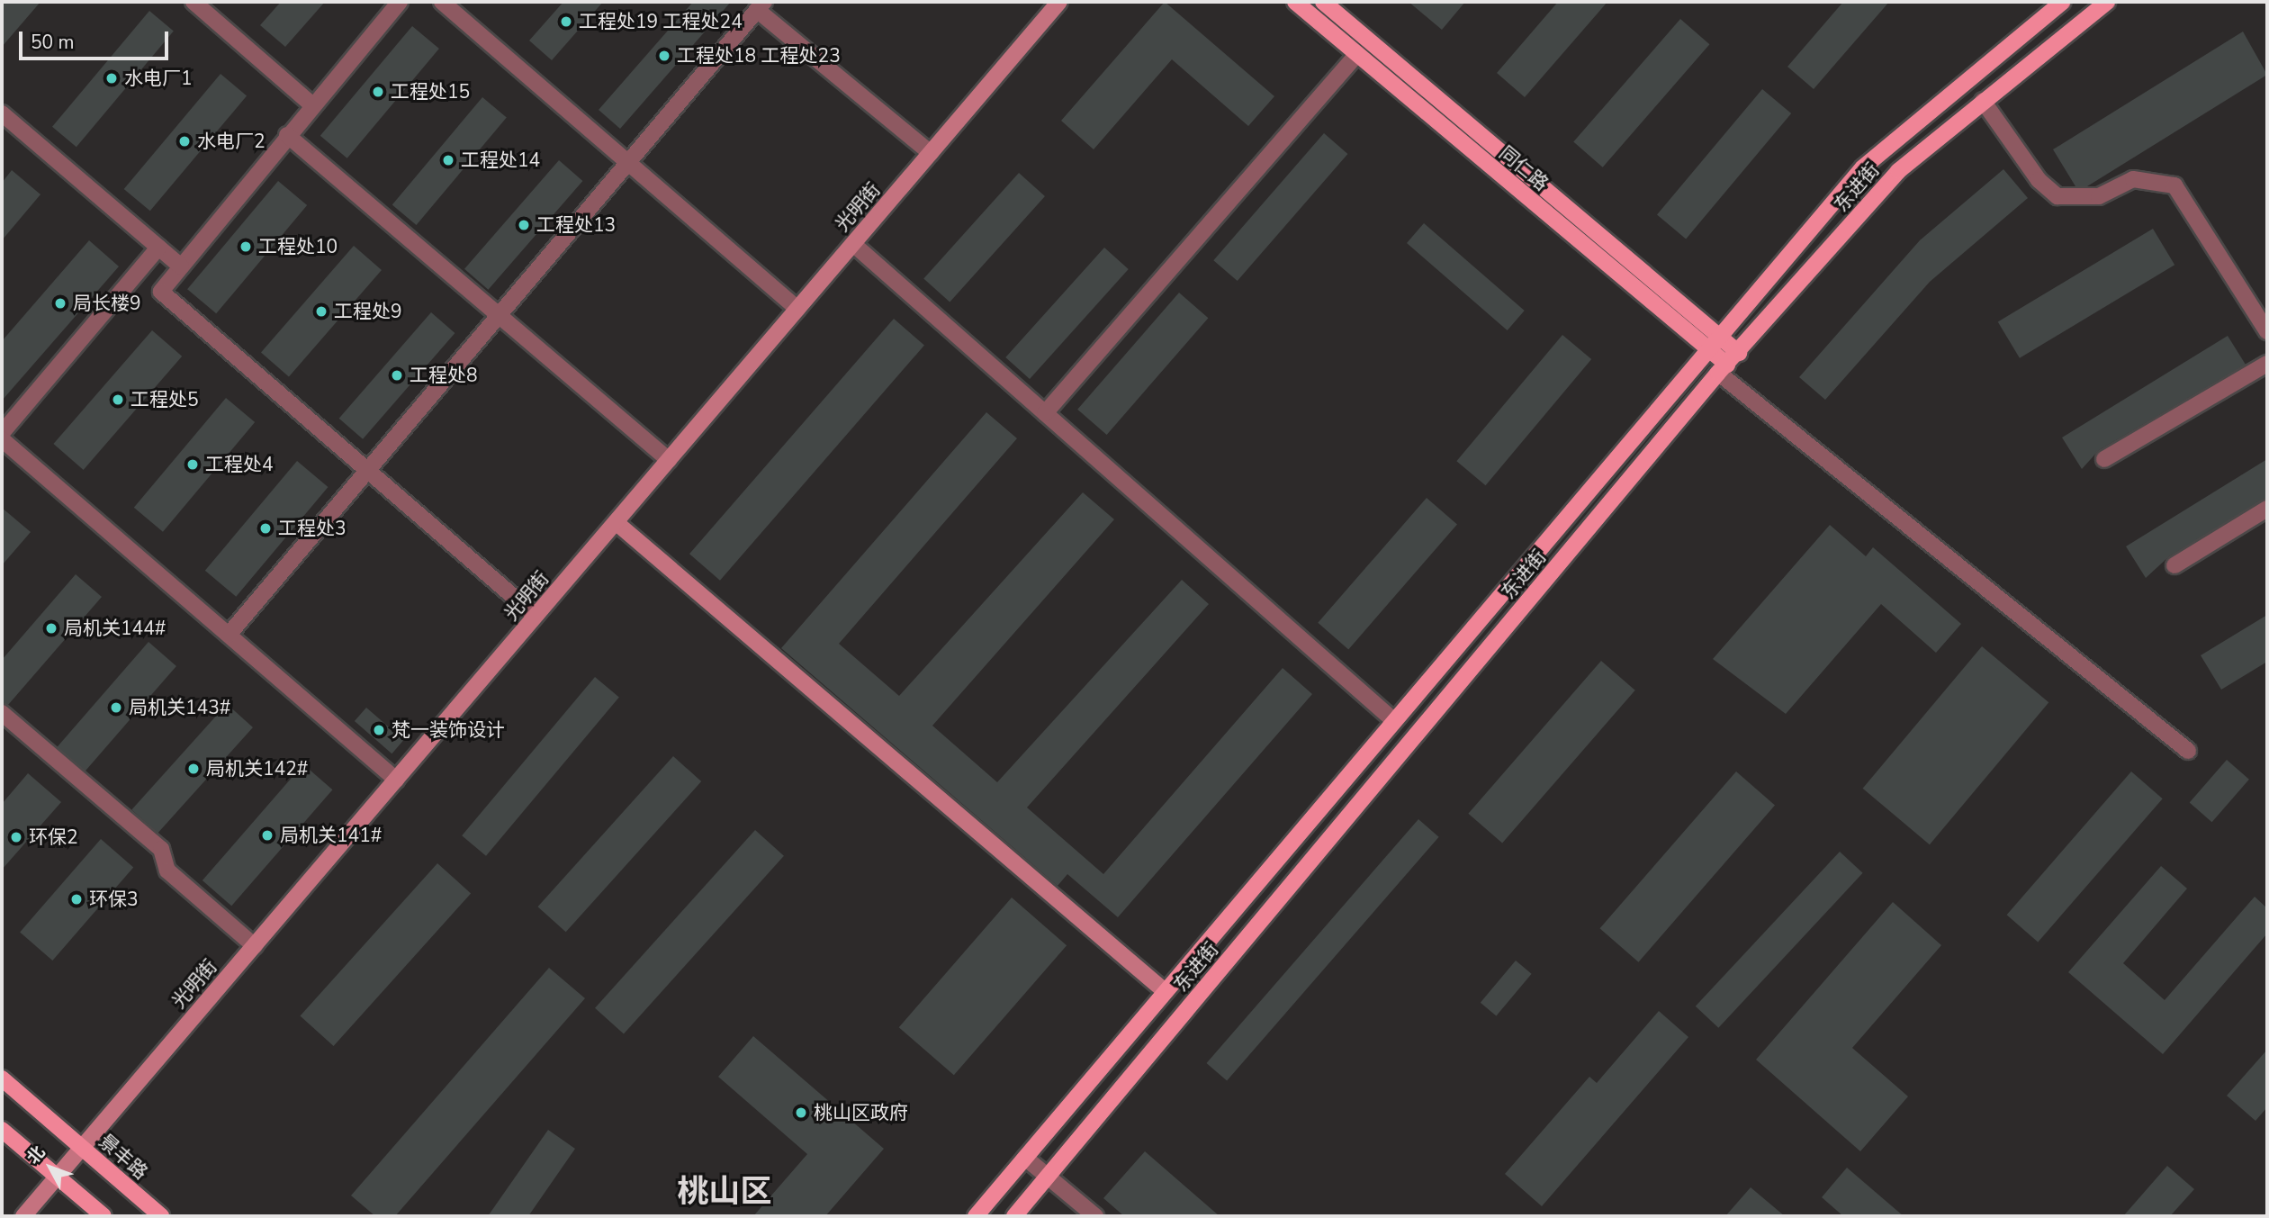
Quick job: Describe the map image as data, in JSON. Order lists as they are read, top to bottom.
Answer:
{
  "streets": {
    "main road": [
      "同仁路",
      "东进街",
      "光明街",
      "景丰路"
    ]
  },
  "crossings": [
    ["同仁路", "东进街"],
    ["光明街", "景丰路"]
  ],
  "districts": ["桃山区"],
  "places": [
    "工程处19 工程处24",
    "工程处18 工程处23",
    "水电厂1",
    "工程处15",
    "水电厂2",
    "工程处14",
    "工程处13",
    "工程处10",
    "局长楼9",
    "工程处9",
    "工程处8",
    "工程处5",
    "工程处4",
    "工程处3",
    "局机关144#",
    "局机关143#",
    "梵一装饰设计",
    "局机关142#",
    "局机关141#",
    "环保2",
    "环保3",
    "桃山区政府"
  ],
  "scale_bar": "50 m",
  "north": "top left"
}
